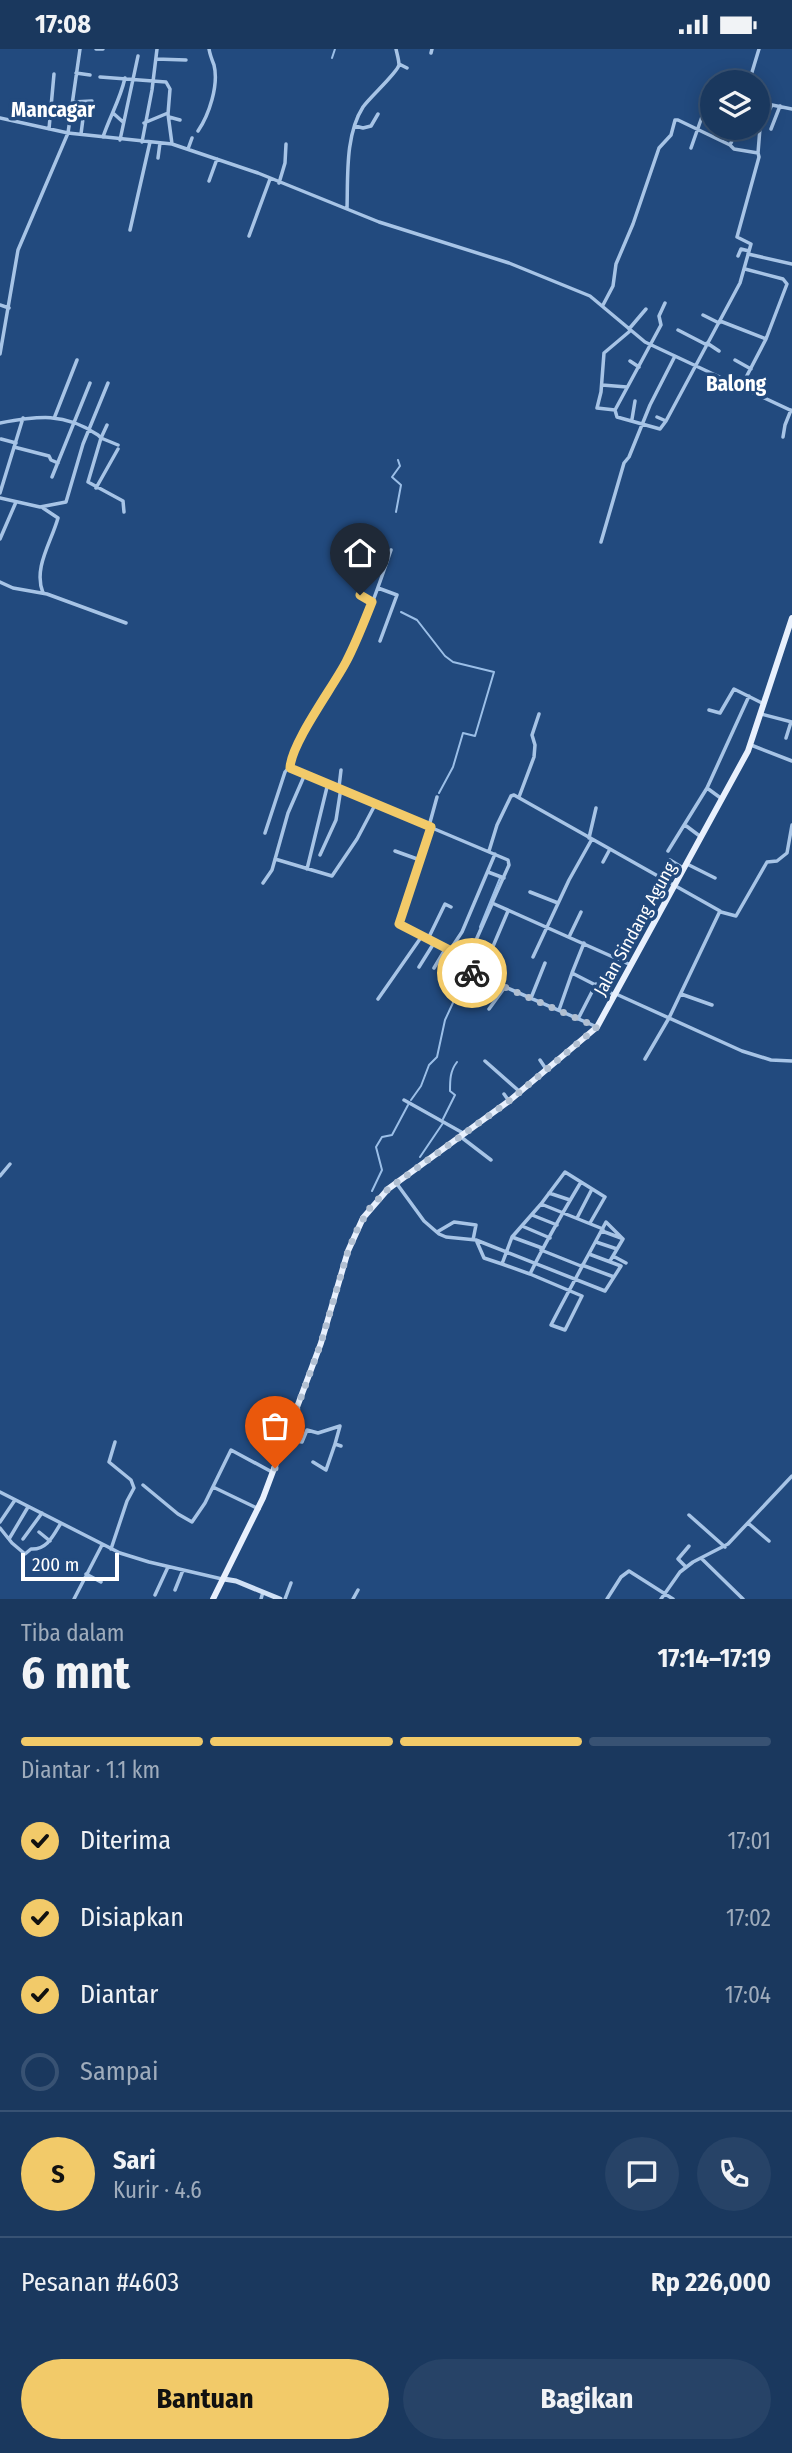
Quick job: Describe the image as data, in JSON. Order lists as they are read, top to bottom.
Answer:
{
  "streets": {
    "main road": ["Jalan Sindang Agung"]
  },
  "districts": ["Mancagar", "Balong"],
  "scale_bar": "200 m",
  "page": {
    "status": "17:08",
    "scale": "200 m",
    "heading": ["6 mnt", "Tiba dalam", "17:14–17:19"],
    "panel": [
      "Sari",
      "Kurir · 4.6",
      "Pesanan #4603",
      "Rp 226,000"
    ],
    "bar": "Diantar · 1.1 km",
    "list": [
      ["Diterima", "17:01"],
      ["Disiapkan", "17:02"],
      ["Diantar", "17:04"],
      "Sampai"
    ],
    "round": "S",
    "buttons": ["Bantuan", "Bagikan"]
  }
}
